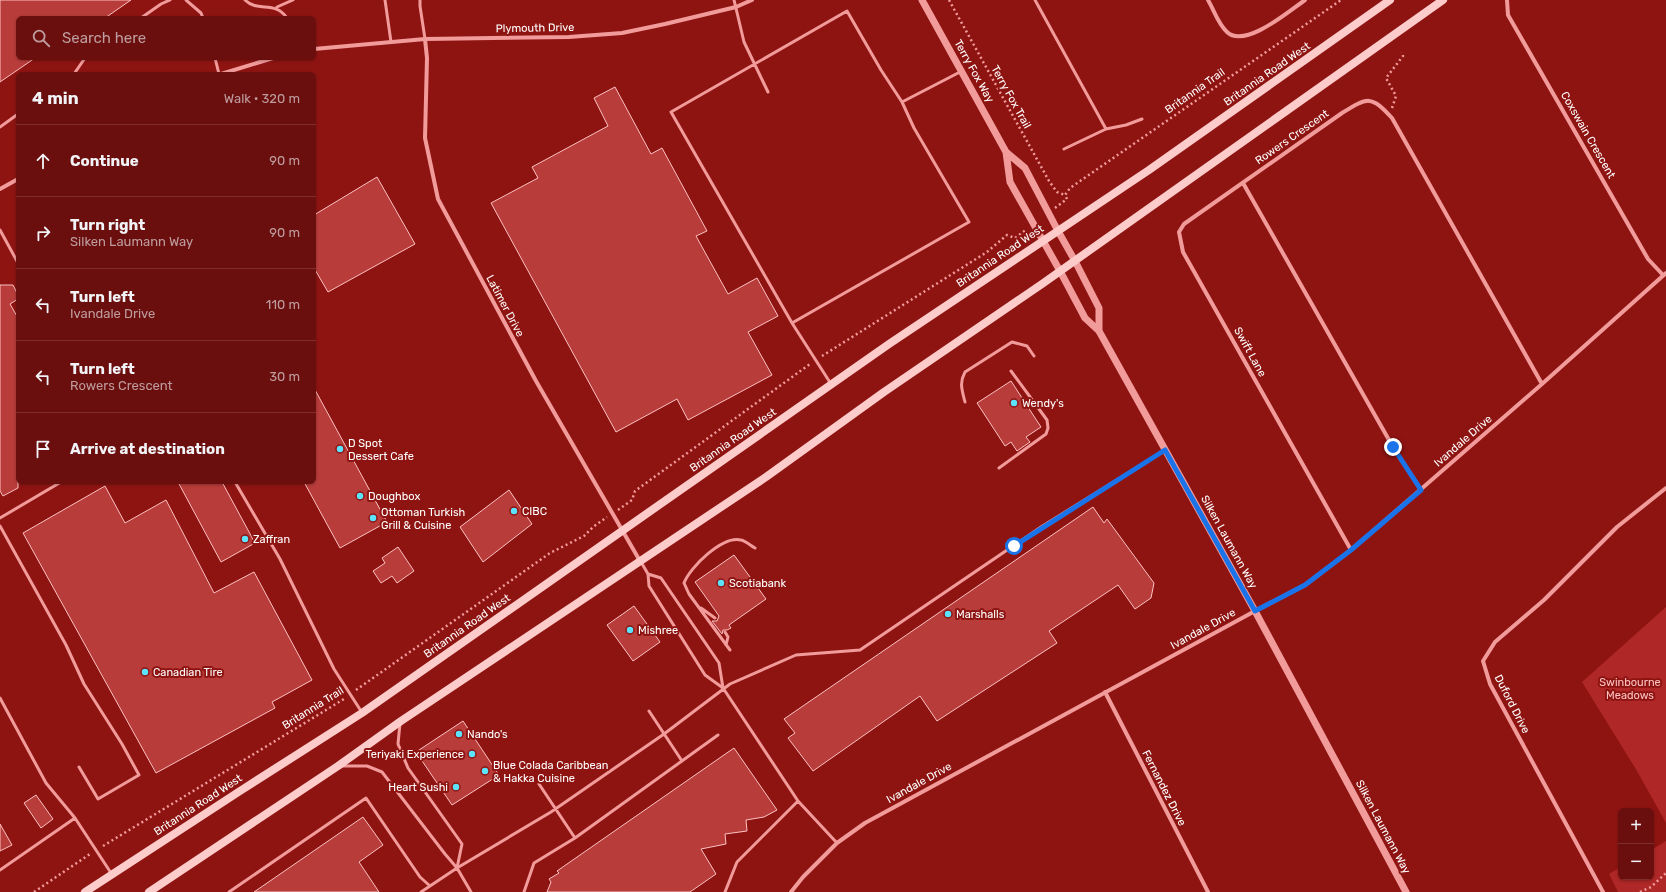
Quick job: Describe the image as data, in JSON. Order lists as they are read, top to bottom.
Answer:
{
  "streets": {
    "main road": ["Britannia Road West"],
    "street": [
      "Plymouth Drive",
      "Terry Fox Way",
      "Coxswain Crescent",
      "Rowers Crescent",
      "Latimer Drive",
      "Swift Lane",
      "Ivandale Drive",
      "Silken Laumann Way",
      "Duford Drive",
      "Fernandez Drive"
    ],
    "path": ["Britannia Trail", "Terry Fox Trail"]
  },
  "crossings": [
    ["Plymouth Drive", "Latimer Drive"],
    ["Terry Fox Way", "Britannia Road West"],
    ["Terry Fox Way", "Silken Laumann Way"],
    ["Britannia Road West", "Latimer Drive"],
    ["Britannia Trail", "Terry Fox Trail"],
    ["Coxswain Crescent", "Ivandale Drive"],
    ["Rowers Crescent", "Swift Lane"],
    ["Rowers Crescent", "Ivandale Drive"],
    ["Swift Lane", "Ivandale Drive"],
    ["Ivandale Drive", "Silken Laumann Way"],
    ["Ivandale Drive", "Fernandez Drive"]
  ],
  "parks": ["Swinbourne Meadows"],
  "places": [
    "Wendy's",
    "D Spot Dessert Cafe",
    "Doughbox",
    "CIBC",
    "Ottoman Turkish Grill & Cuisine",
    "Zaffran",
    "Scotiabank",
    "Marshalls",
    "Mishree",
    "Canadian Tire",
    "Nando's",
    "Teriyaki Experience",
    "Blue Colada Caribbean & Hakka Cuisine",
    "Heart Sushi"
  ],
  "page": {
    "search": "Search here",
    "heading": ["4 min", "Walk · 320 m"],
    "list": [
      ["Continue", "90 m"],
      ["Turn right", "Silken Laumann Way", "90 m"],
      ["Turn left", "Ivandale Drive", "110 m"],
      ["Turn left", "Rowers Crescent", "30 m"],
      "Arrive at destination"
    ],
    "map_buttons": ["+", "−"]
  }
}
